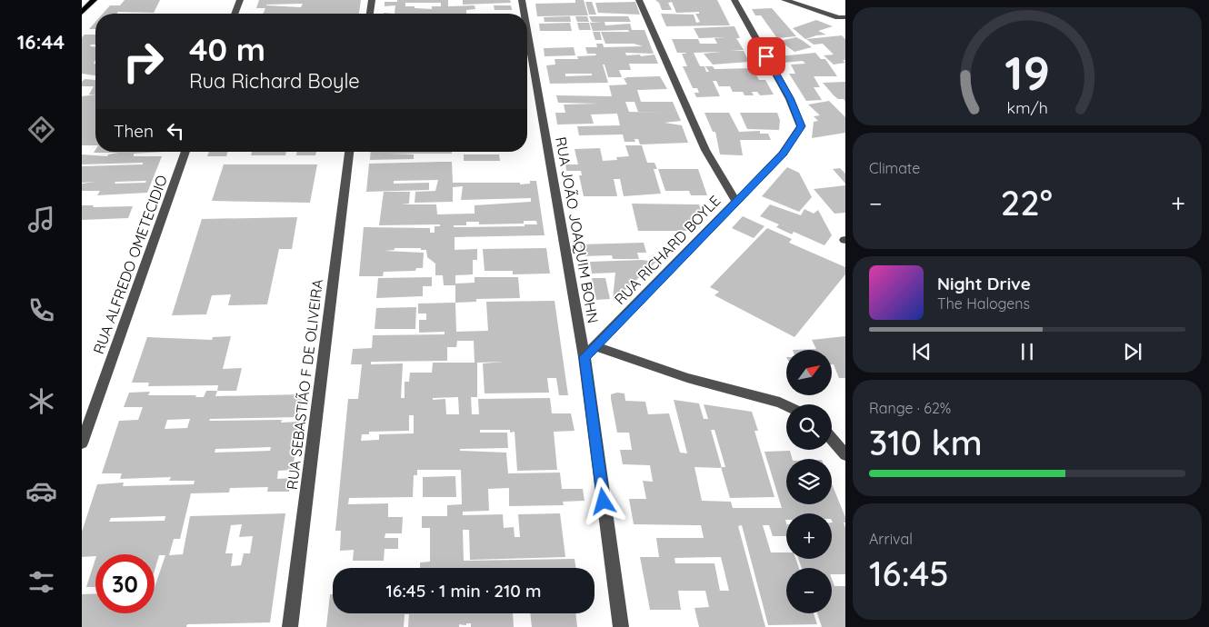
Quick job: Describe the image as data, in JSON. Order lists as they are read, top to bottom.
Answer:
{
  "streets": {
    "street": [
      "RUA JOÃO JOAQUIM BOHN",
      "RUA RICHARD BOYLE",
      "RUA ALFREDO OMETECIDIO",
      "RUA SEBASTIÃO F DE OLIVEIRA"
    ]
  },
  "crossings": [
    ["RUA JOÃO JOAQUIM BOHN", "RUA RICHARD BOYLE"]
  ],
  "north": "top right",
  "page": {
    "tabs": "16:44",
    "turn": ["40 m", "Rua Richard Boyle"],
    "then": "Then",
    "tile": [
      "Climate",
      ["Range · 62%", "310 km"],
      ["Arrival", "16:45"]
    ],
    "heat": ["−", "22°", "+"],
    "song": ["Night Drive", "The Halogens"],
    "map_buttons": ["+", "−"],
    "limit": "30",
    "trip": "16:45 · 1 min · 210 m",
    "gauge": ["19", "km/h"]
  }
}
